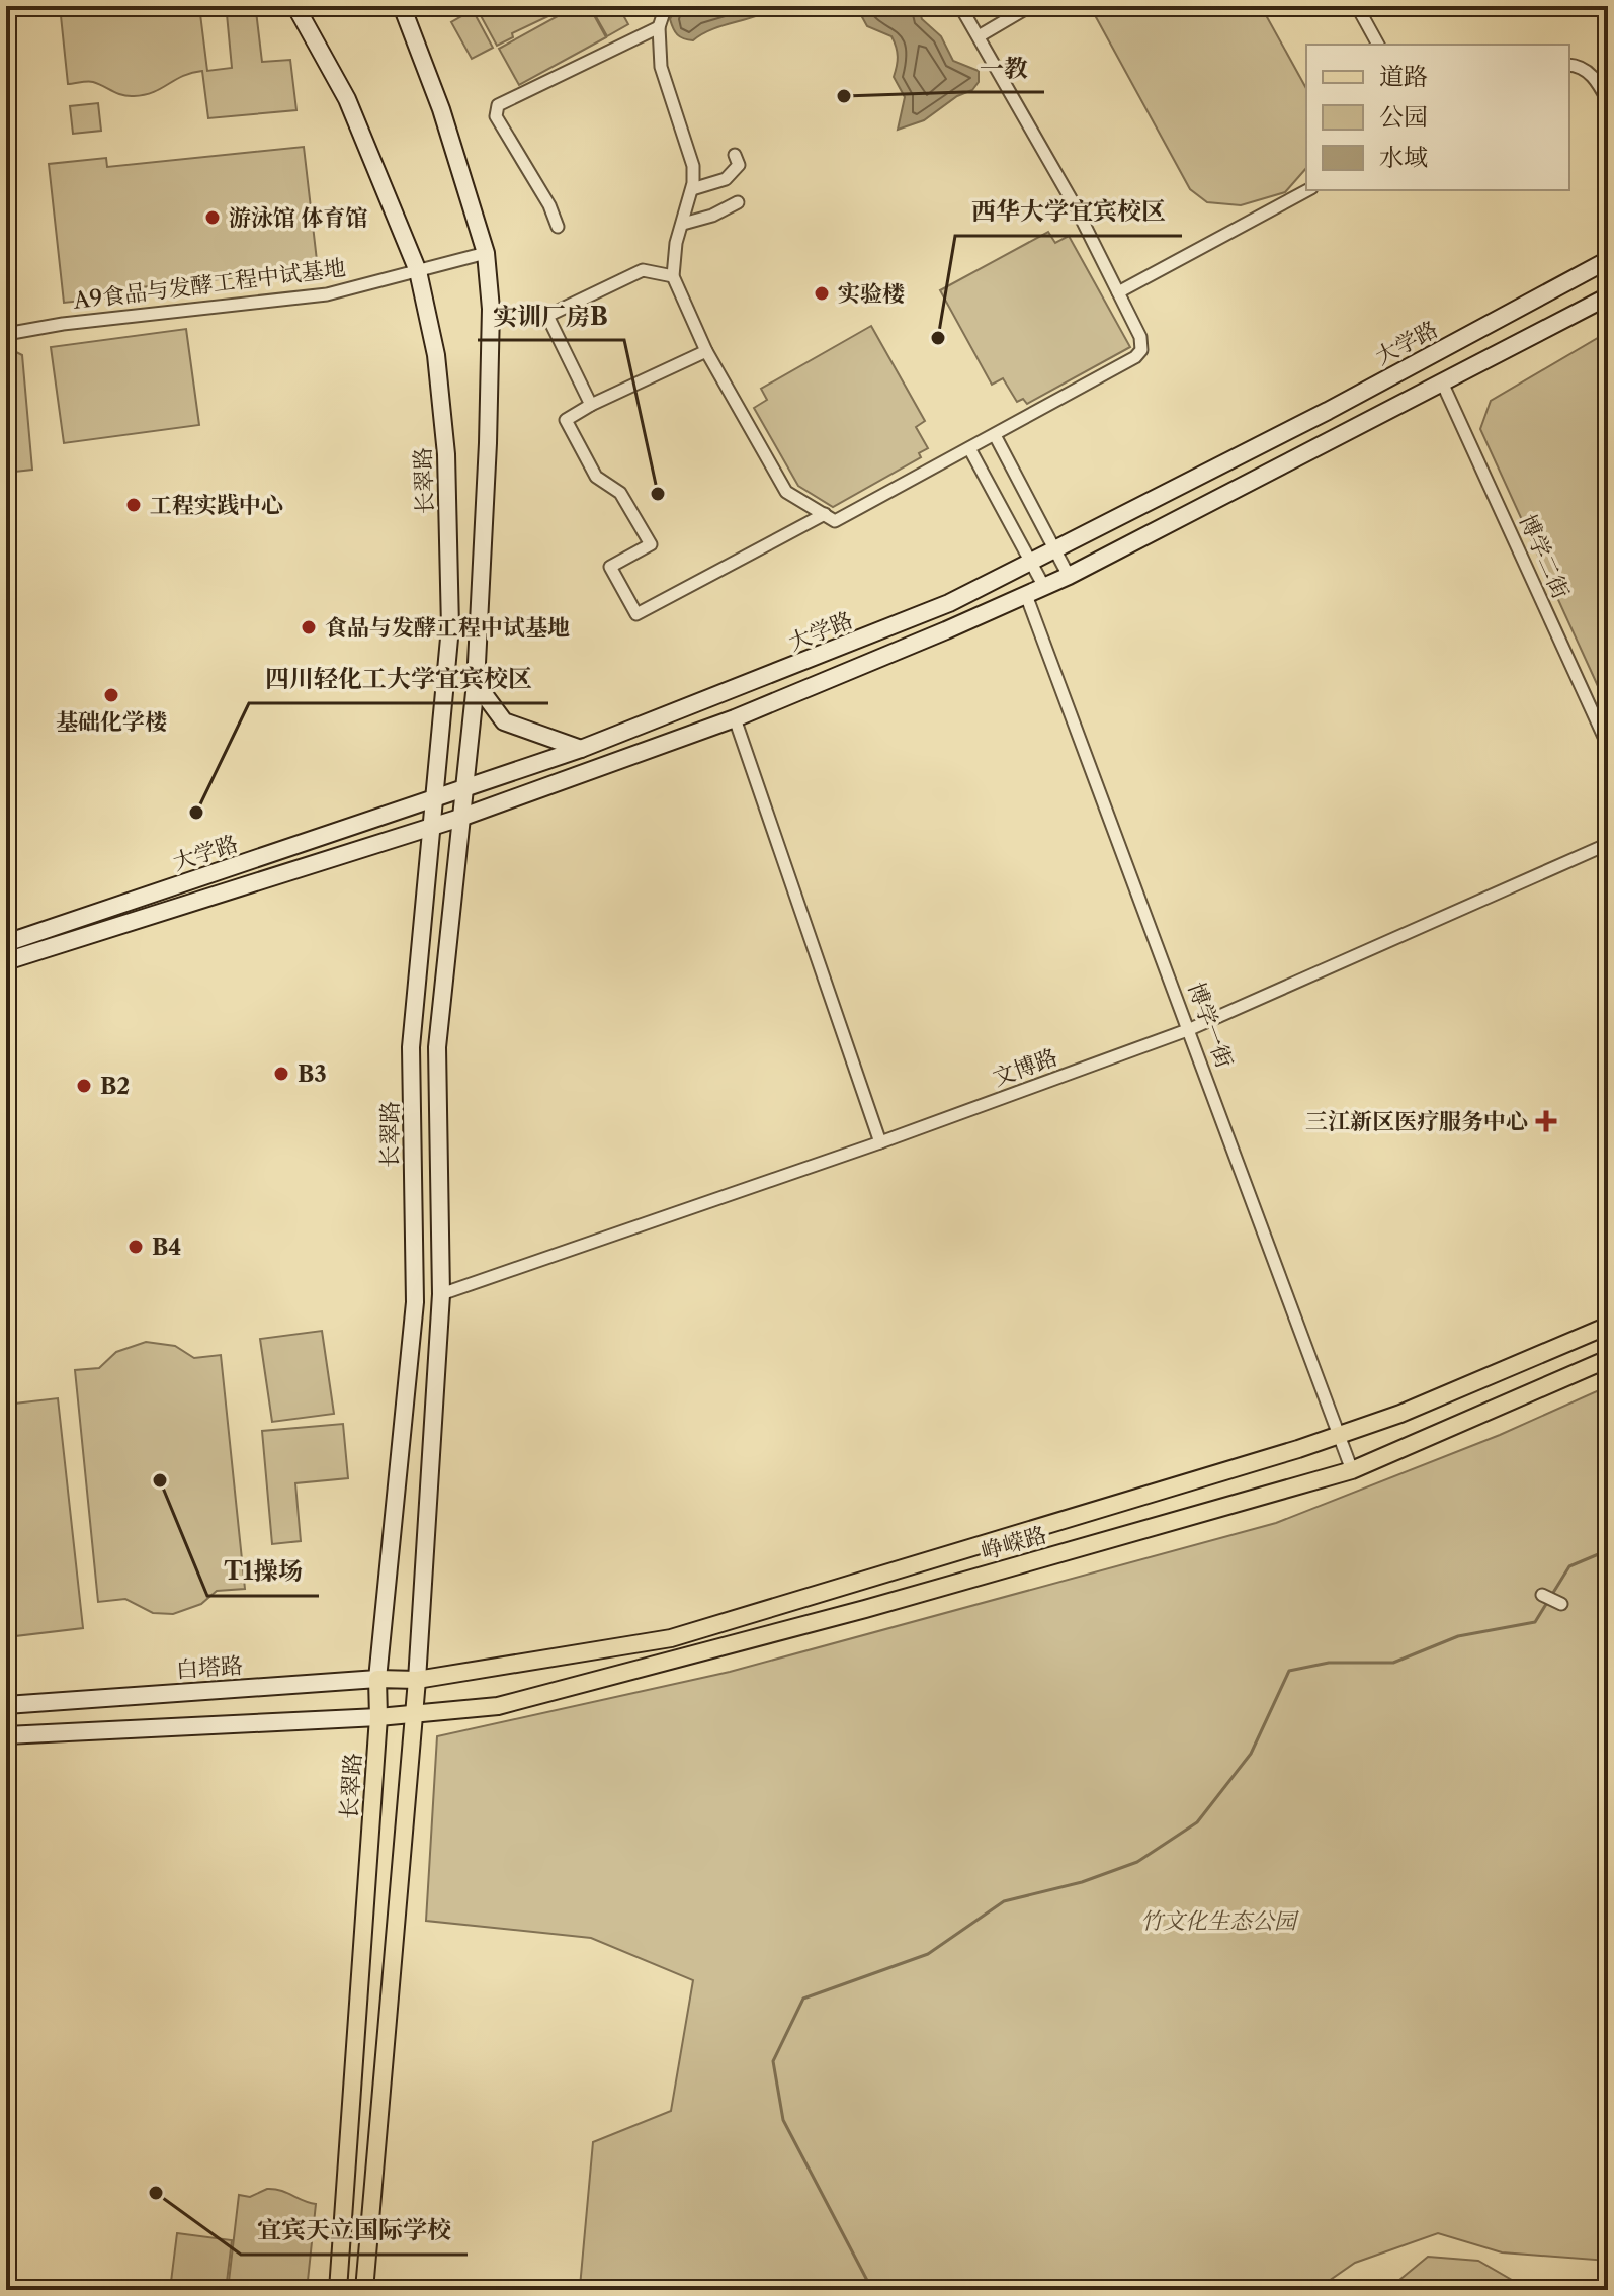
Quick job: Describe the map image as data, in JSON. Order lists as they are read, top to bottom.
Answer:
{
  "streets": {
    "main road": [
      "大学路",
      "长翠路",
      "峥嵘路",
      "白塔路"
    ],
    "street": [
      "A9食品与发酵工程中试基地",
      "博学二街",
      "博学一街",
      "文博路"
    ]
  },
  "crossings": [
    ["A9食品与发酵工程中试基地", "长翠路"],
    ["大学路", "长翠路"],
    ["大学路", "博学二街"],
    ["大学路", "博学一街"],
    ["长翠路", "白塔路"],
    ["博学一街", "文博路"],
    ["博学一街", "峥嵘路"],
    ["峥嵘路", "白塔路"]
  ],
  "parks": ["竹文化生态公园"],
  "places": {
    "other": [
      "一教",
      "游泳馆 体育馆",
      "实验楼",
      "西华大学宜宾校区",
      "实训厂房B",
      "工程实践中心",
      "食品与发酵工程中试基地",
      "基础化学楼",
      "四川轻化工大学宜宾校区",
      "B3",
      "B2",
      "B4",
      "T1操场",
      "宜宾天立国际学校"
    ],
    "health": ["三江新区医疗服务中心"]
  },
  "legend": ["道路", "公园", "水域"]
}
